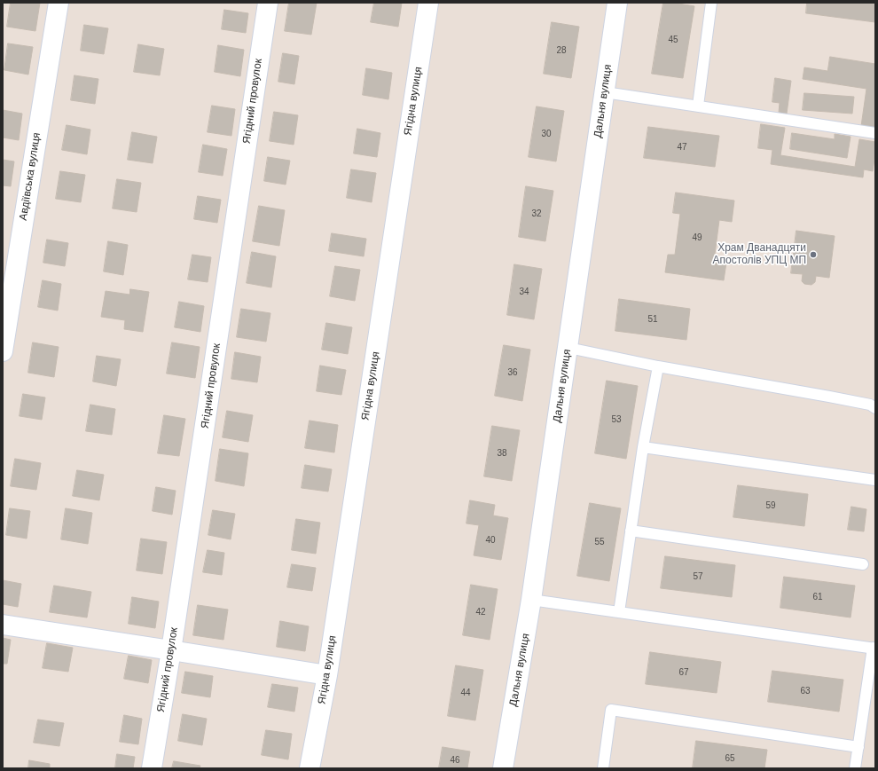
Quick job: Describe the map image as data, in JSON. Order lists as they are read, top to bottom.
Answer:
{
  "streets": {
    "street": [
      "Ягідний провулок",
      "Ягідна вулиця",
      "Дальня вулиця",
      "Авдіївська вулиця"
    ]
  },
  "places": ["Храм Дванадцяти Апостолів УПЦ МП"],
  "house_numbers": [
    "45",
    "28",
    "30",
    "47",
    "32",
    "49",
    "34",
    "51",
    "36",
    "53",
    "38",
    "59",
    "40",
    "55",
    "57",
    "61",
    "42",
    "67",
    "63",
    "44",
    "65",
    "46"
  ]
}
